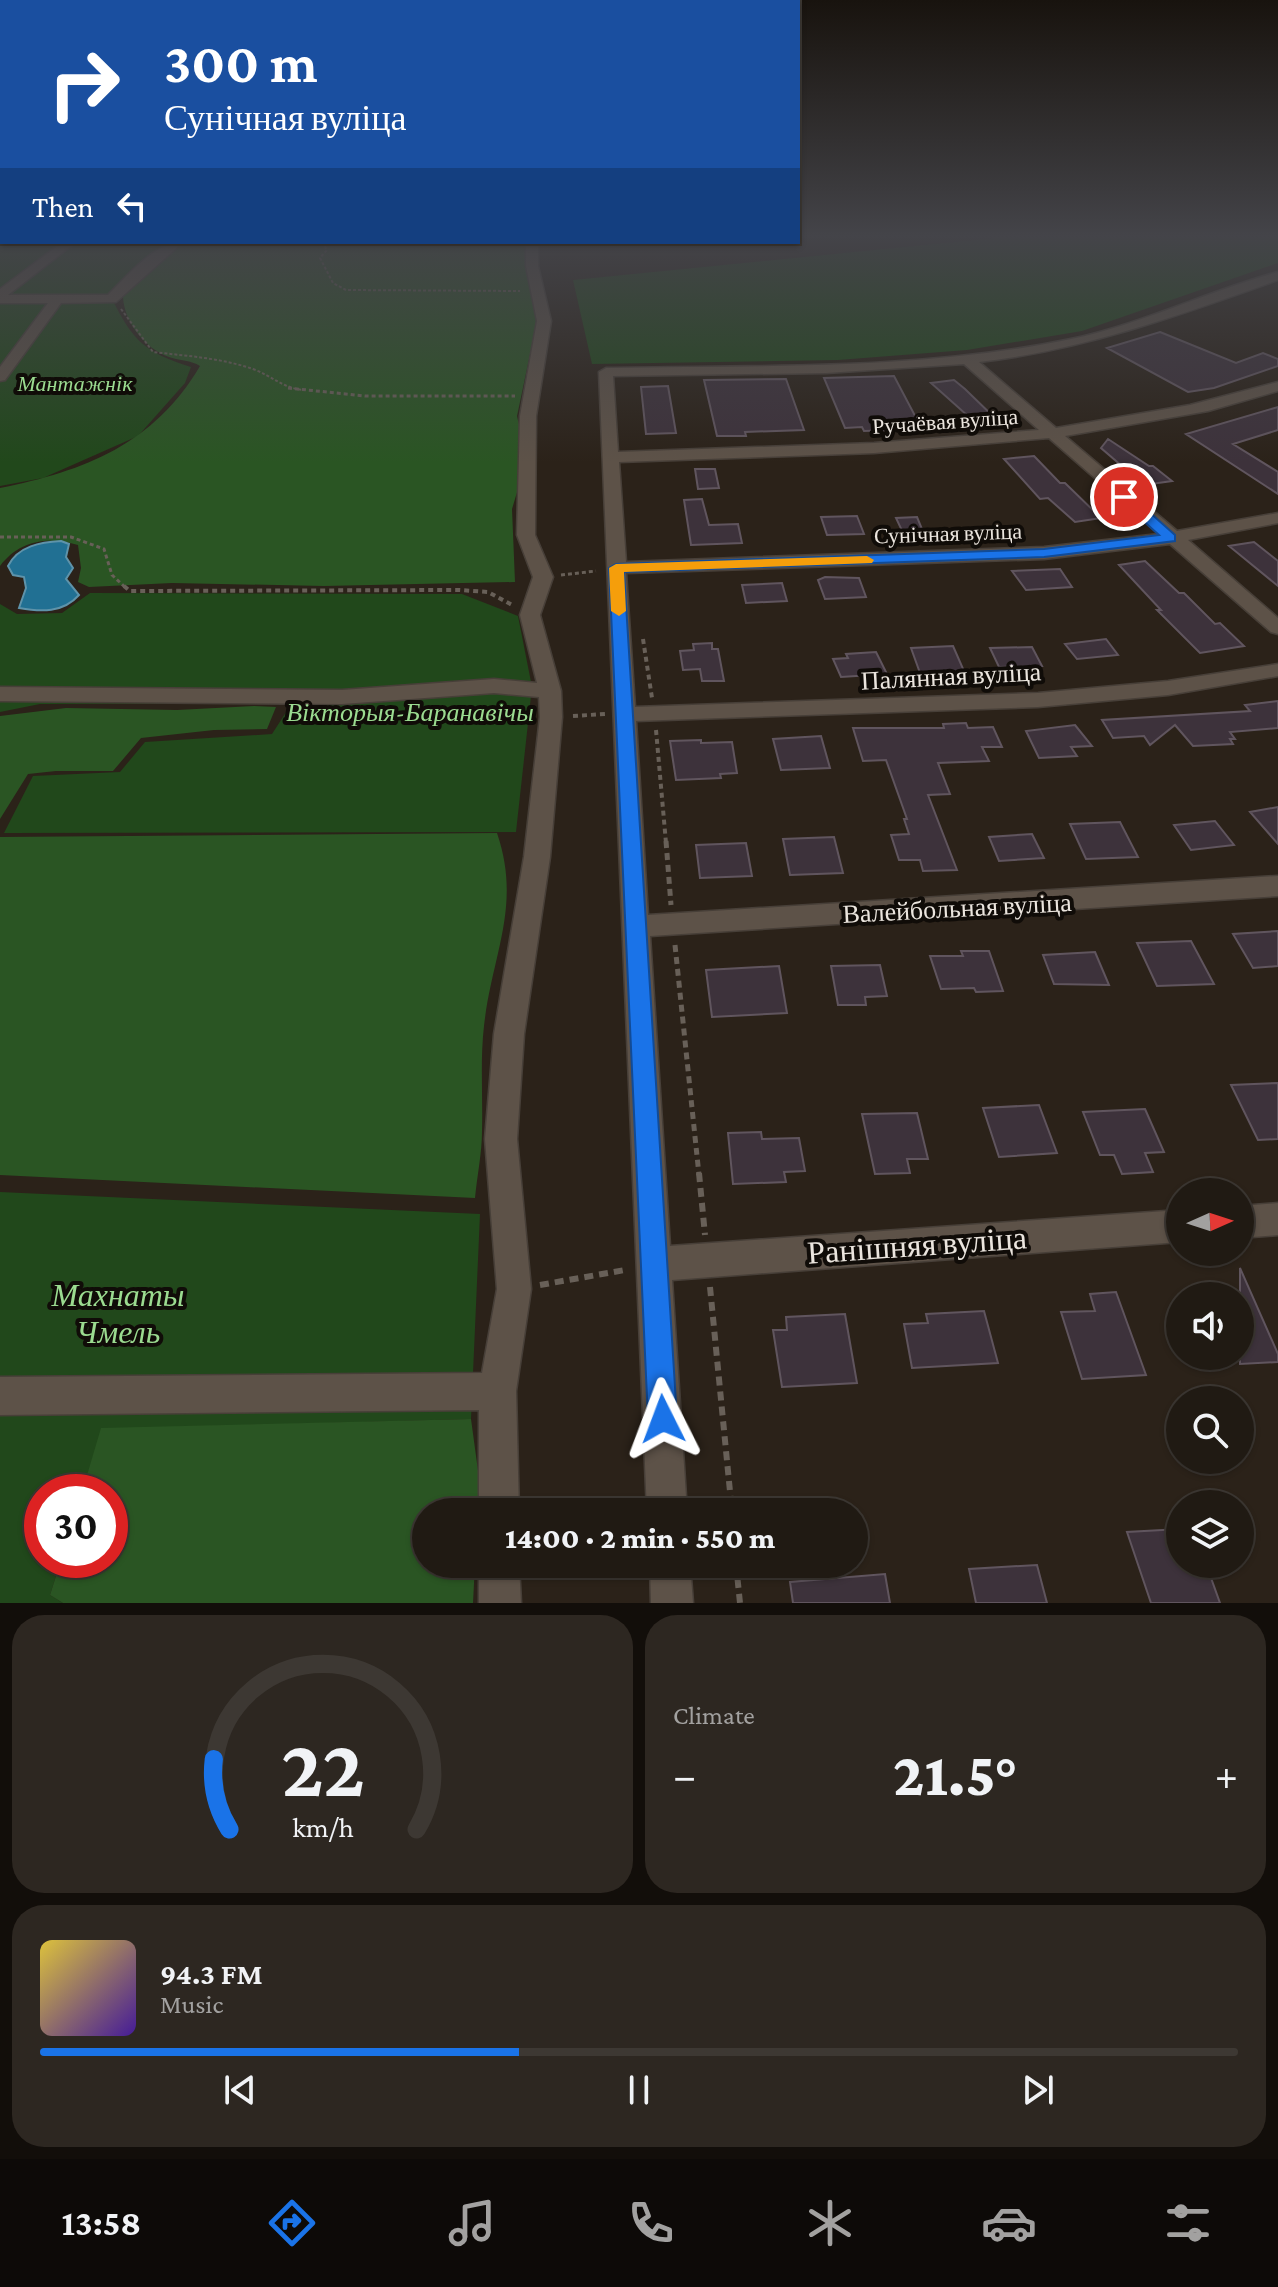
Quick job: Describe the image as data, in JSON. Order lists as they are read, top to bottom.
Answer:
{
  "streets": {
    "street": [
      "Ручаёвая вуліца",
      "Сунічная вуліца",
      "Палянная вуліца",
      "Валейбольная вуліца",
      "Ранішняя вуліца"
    ]
  },
  "parks": ["Мантажнік", "Вікторыя-Баранавічы", "Махнаты Чмель"],
  "north": "right",
  "page": {
    "turn": ["300 m", "Сунічная вуліца"],
    "then": "Then",
    "limit": "30",
    "trip": "14:00 · 2 min · 550 m",
    "tile": "Climate",
    "heat": ["−", "21.5°", "+"],
    "song": ["94.3 FM", "Music"],
    "tabs": "13:58",
    "gauge": ["22", "km/h"]
  }
}
